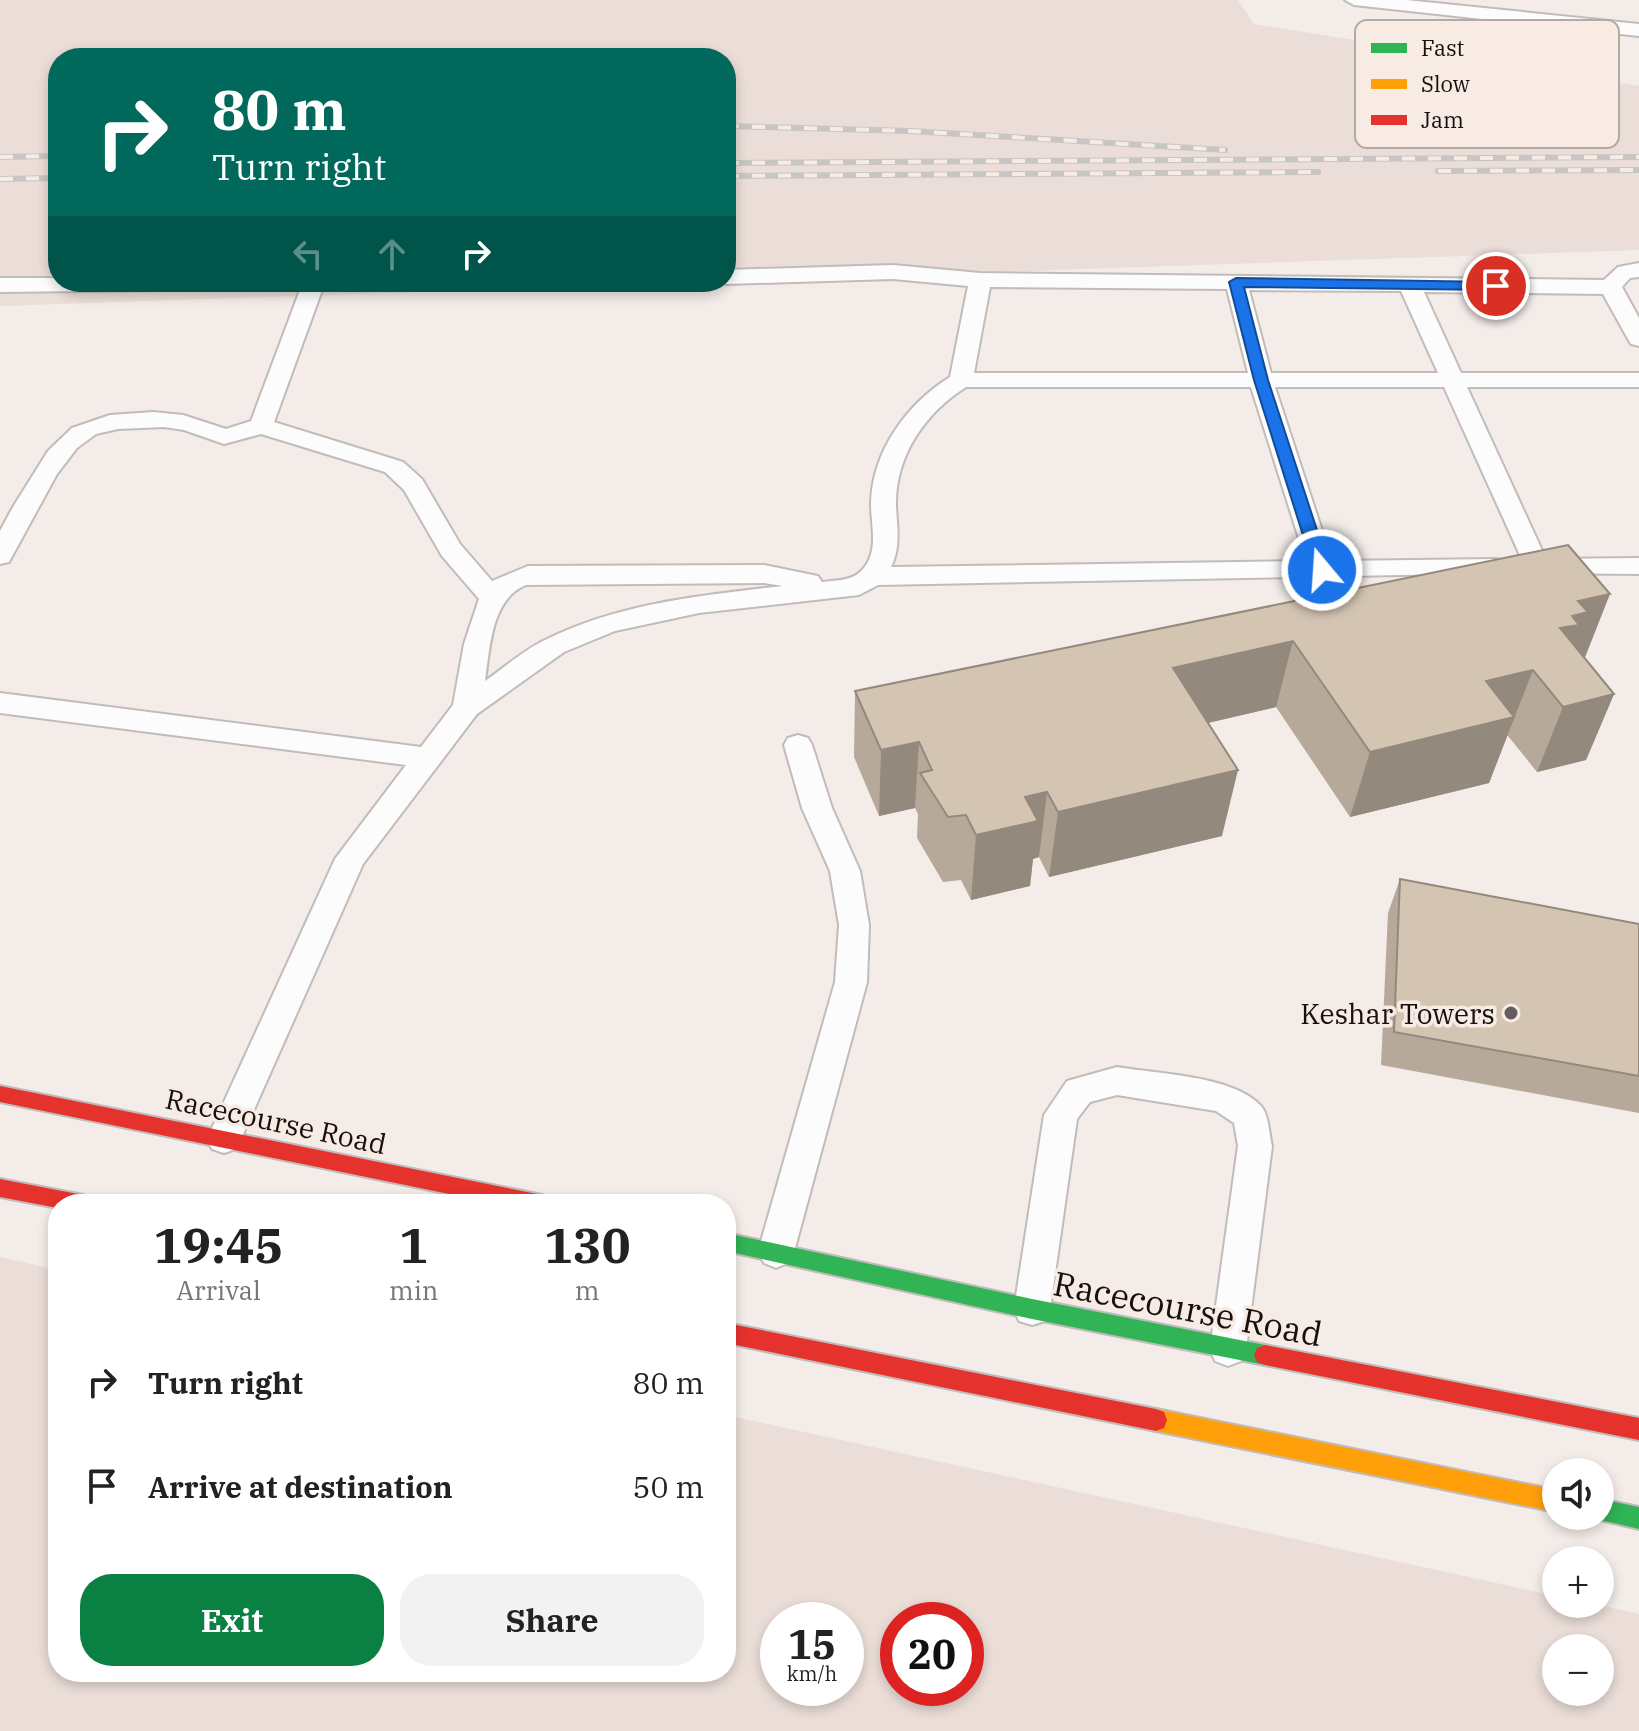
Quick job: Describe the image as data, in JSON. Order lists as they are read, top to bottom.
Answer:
{
  "streets": {
    "main road": ["Racecourse Road"]
  },
  "places": ["Keshar Towers"],
  "legend": ["Fast", "Slow", "Jam"],
  "page": {
    "turn": ["80 m", "Turn right"],
    "eta": [
      "19:45",
      "Arrival",
      "1",
      "min",
      "130",
      "m"
    ],
    "list": [
      {
        "name": "Turn right",
        "value": "80 m"
      },
      {
        "name": "Arrive at destination",
        "value": "50 m"
      }
    ],
    "map_buttons": ["+", "−"],
    "buttons": ["Exit", "Share"],
    "speed": "15 km/h",
    "limit": "20"
  }
}
